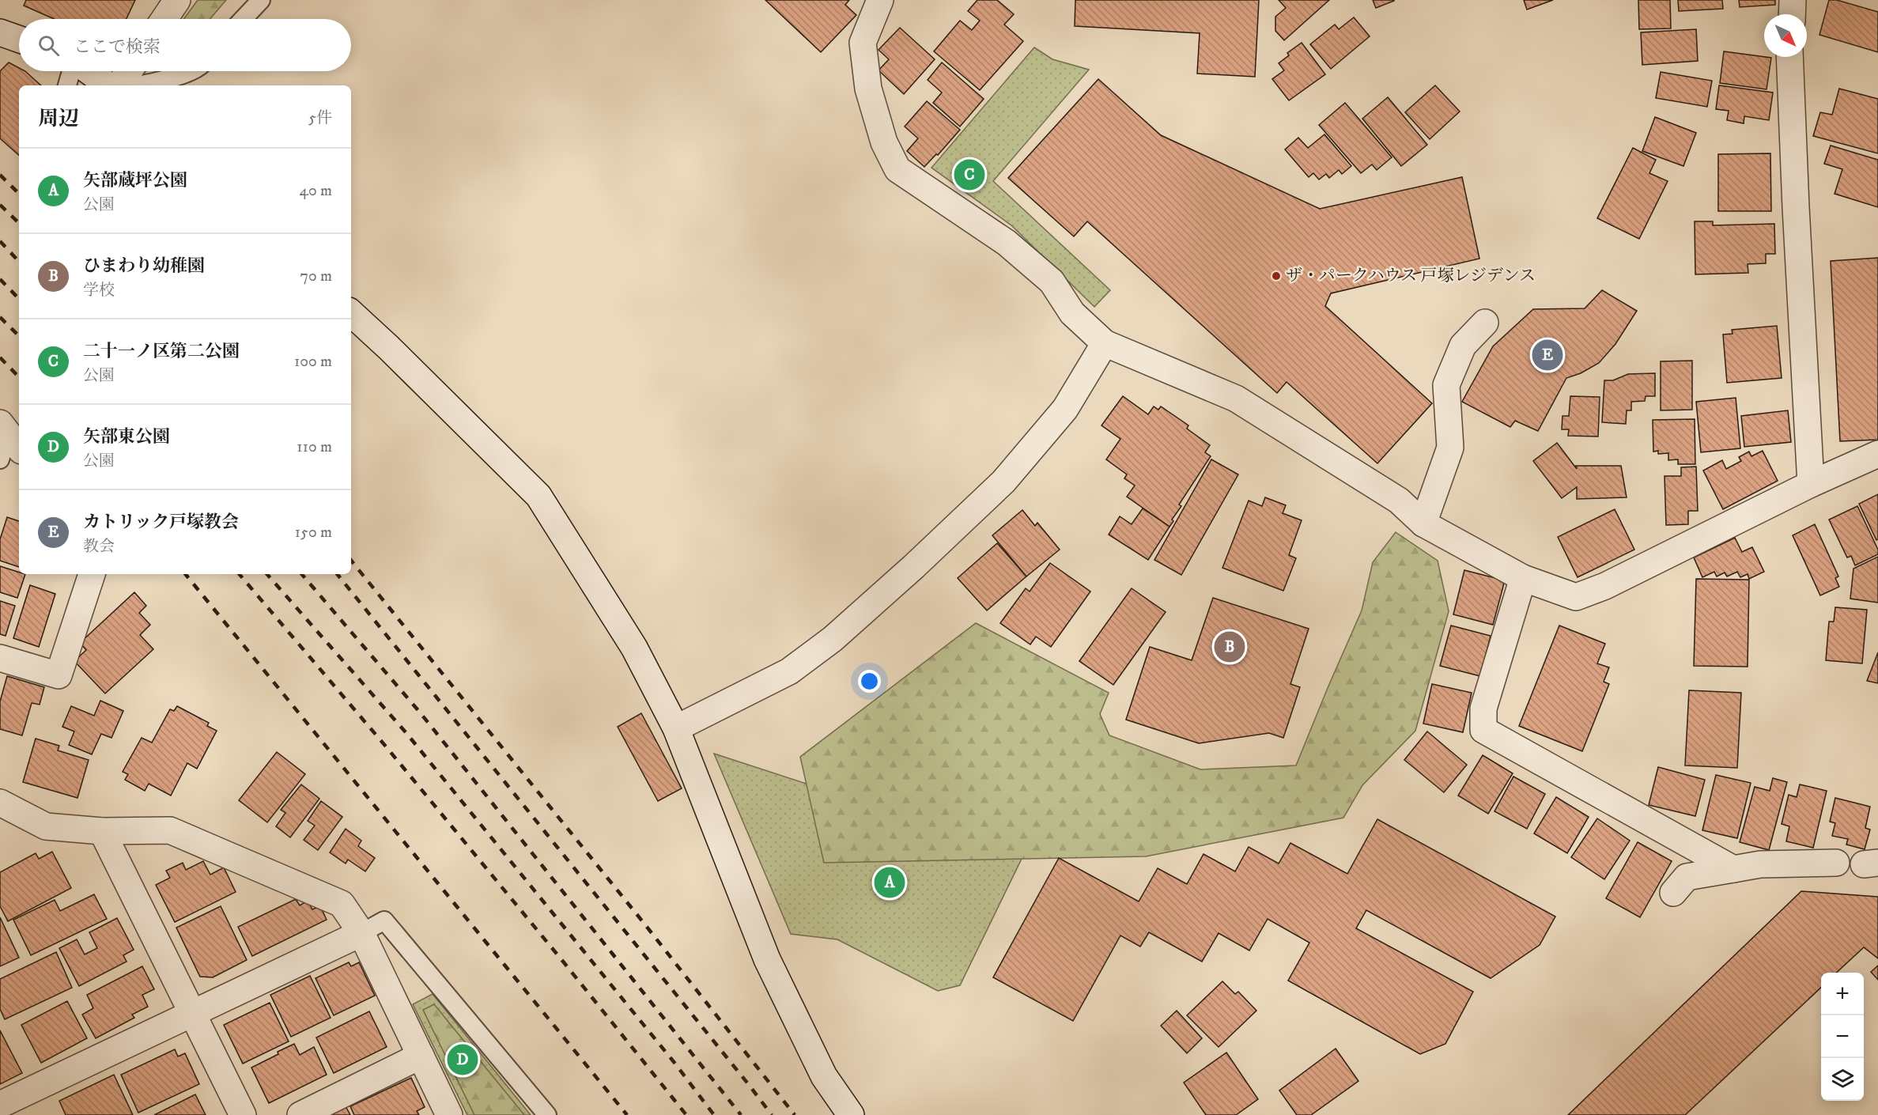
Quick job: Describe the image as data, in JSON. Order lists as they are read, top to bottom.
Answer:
{
  "places": ["ザ・パークハウス 戸塚レジデンス"],
  "north": "bottom right",
  "page": {
    "search": "ここで検索",
    "heading": ["周辺", "5件"],
    "list": [
      {
        "mark": "A",
        "name": "矢部蔵坪公園",
        "note": "公園",
        "value": "40 m"
      },
      {
        "mark": "B",
        "name": "ひまわり幼稚園",
        "note": "学校",
        "value": "70 m"
      },
      {
        "mark": "C",
        "name": "二十一ノ区第二公園",
        "note": "公園",
        "value": "100 m"
      },
      {
        "mark": "D",
        "name": "矢部東公園",
        "note": "公園",
        "value": "110 m"
      },
      {
        "mark": "E",
        "name": "カトリック戸塚教会",
        "note": "教会",
        "value": "150 m"
      }
    ],
    "pins": [
      "C",
      "E",
      "B",
      "A",
      "D"
    ],
    "map_buttons": ["+", "−"]
  }
}
